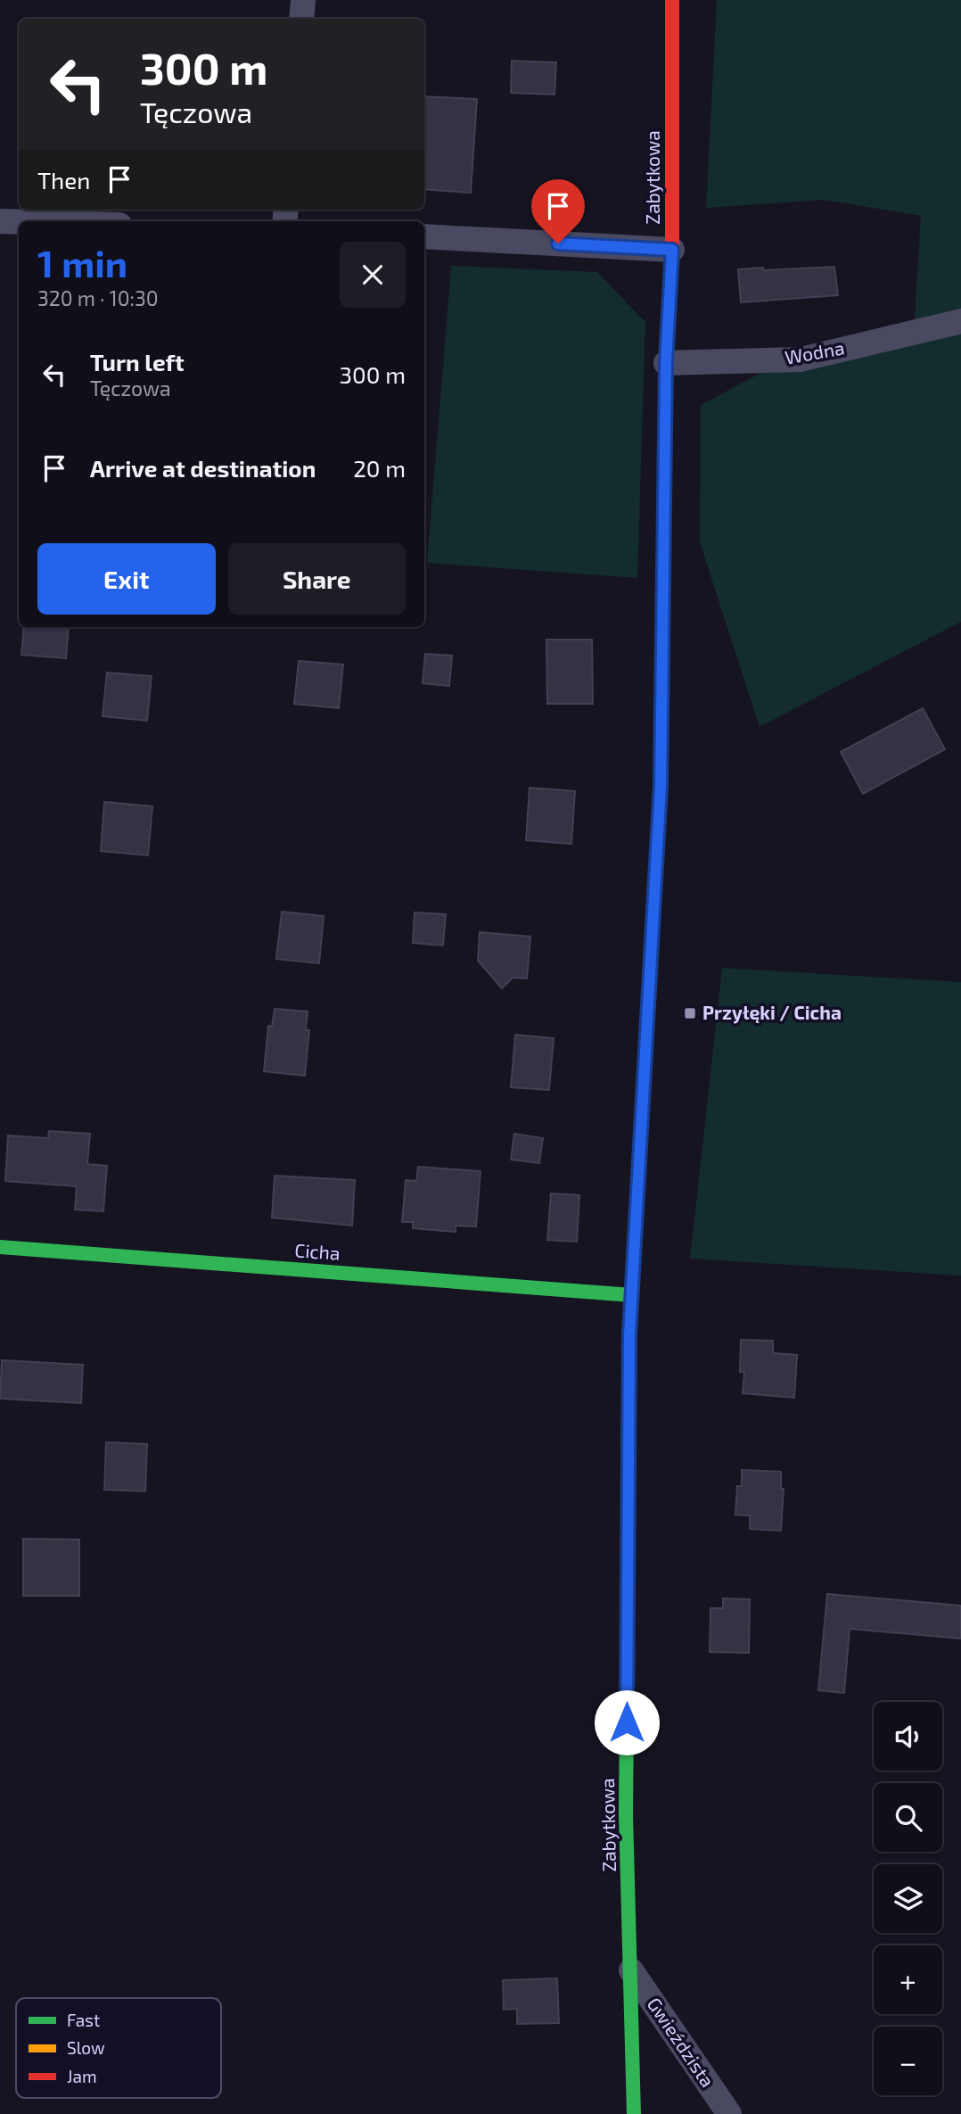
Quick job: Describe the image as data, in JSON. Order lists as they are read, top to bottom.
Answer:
{
  "streets": {
    "street": [
      "Zabytkowa",
      "Wodna",
      "Cicha",
      "Gwieździsta"
    ]
  },
  "crossings": [
    ["Zabytkowa", "Wodna"],
    ["Zabytkowa", "Cicha"],
    ["Zabytkowa", "Gwieździsta"]
  ],
  "places": {
    "transit": ["Przyłęki / Cicha"]
  },
  "legend": ["Fast", "Slow", "Jam"],
  "page": {
    "turn": ["300 m", "Tęczowa"],
    "then": "Then",
    "heading": ["1 min", "320 m · 10:30"],
    "list": [
      {
        "name": "Turn left",
        "note": "Tęczowa",
        "value": "300 m"
      },
      {
        "name": "Arrive at destination",
        "value": "20 m"
      }
    ],
    "buttons": ["Exit", "Share"],
    "map_buttons": ["+", "−"]
  }
}
